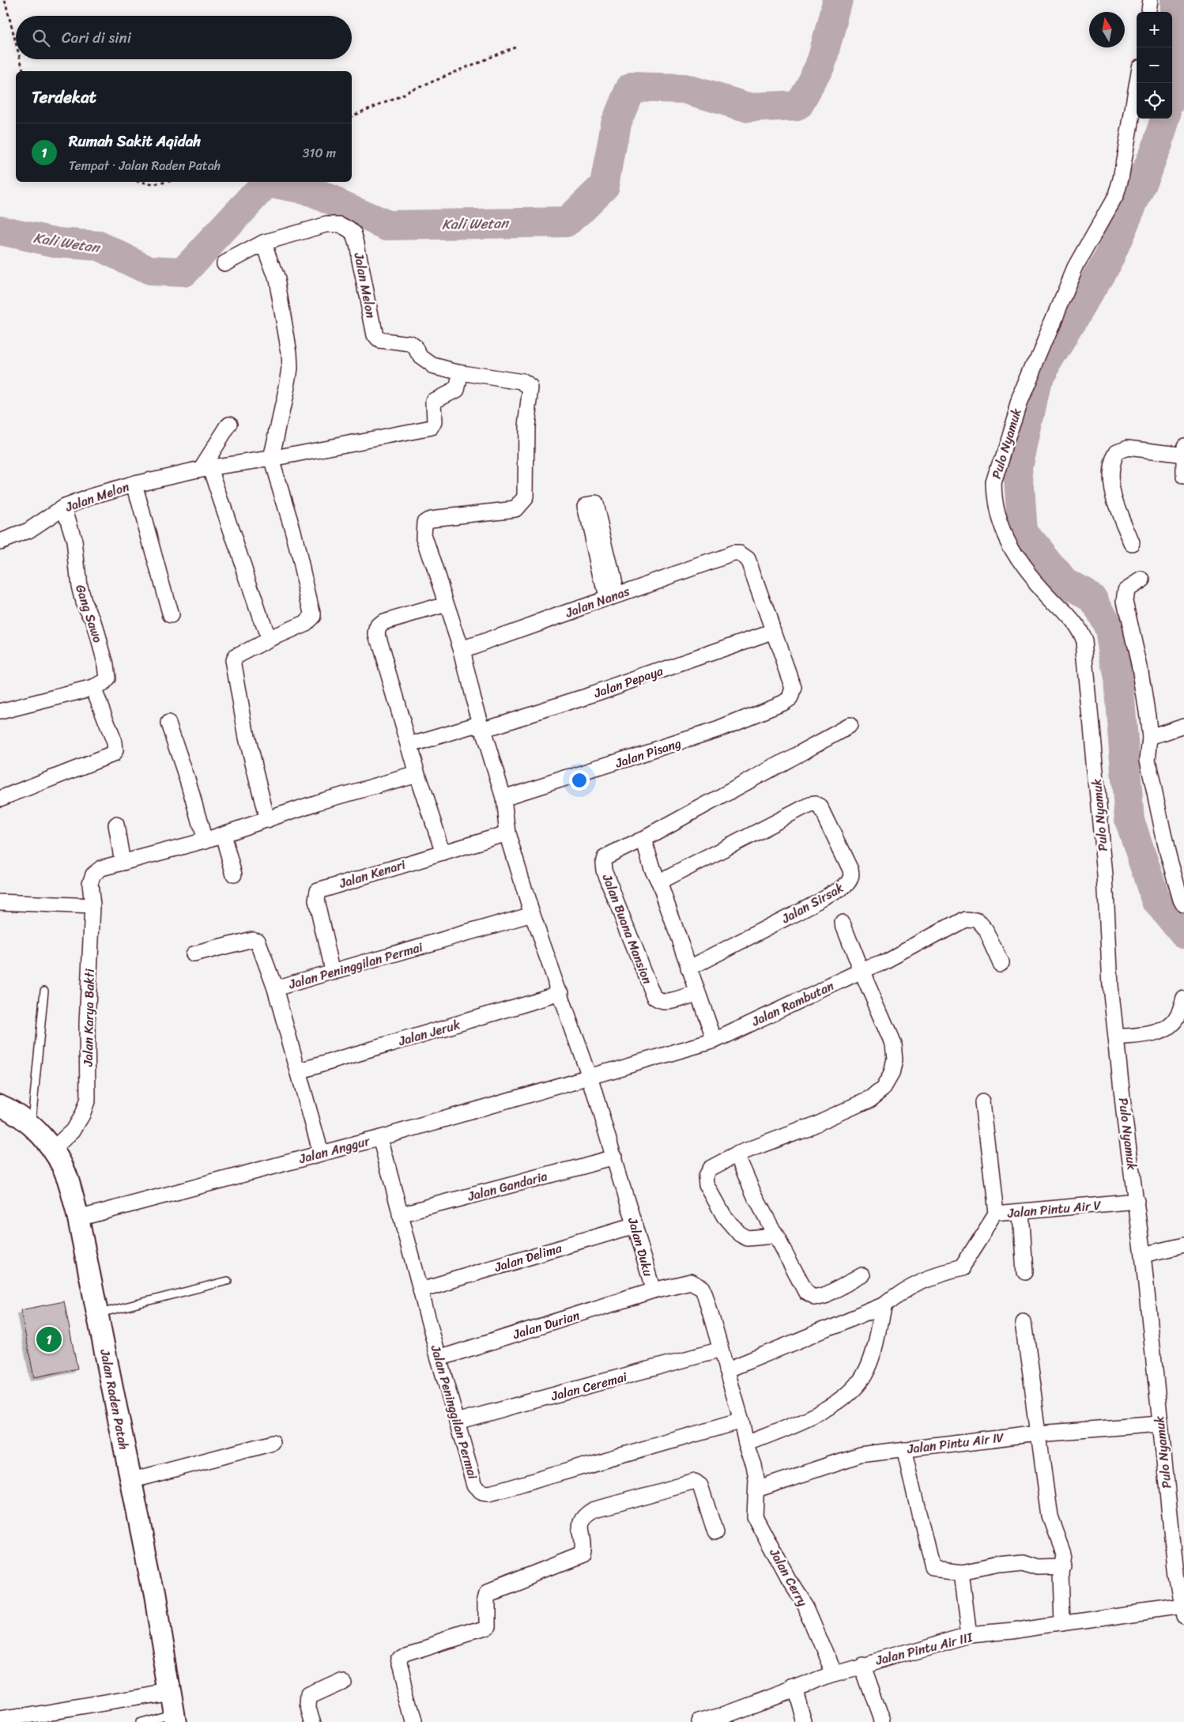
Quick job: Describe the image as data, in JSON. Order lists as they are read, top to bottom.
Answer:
{
  "streets": {
    "main road": ["Jalan Raden Patah"],
    "street": [
      "Jalan Melon",
      "Pulo Nyamuk",
      "Jalan Nanas",
      "Gang Sawo",
      "Jalan Pepaya",
      "Jalan Pisang",
      "Jalan Kenari",
      "Jalan Sirsak",
      "Jalan Buana Mansion",
      "Jalan Peninggilan Permai",
      "Jalan Rambutan",
      "Jalan Karya Bakti",
      "Jalan Jeruk",
      "Jalan Anggur",
      "Jalan Gandaria",
      "Jalan Pintu Air V",
      "Jalan Duku",
      "Jalan Delima",
      "Jalan Durian",
      "Jalan Ceremai",
      "Jalan Pintu Air IV",
      "Jalan Cerry",
      "Jalan Pintu Air III"
    ]
  },
  "crossings": [
    ["Jalan Melon", "Gang Sawo"],
    ["Pulo Nyamuk", "Jalan Pintu Air V"],
    ["Pulo Nyamuk", "Jalan Pintu Air IV"],
    ["Pulo Nyamuk", "Jalan Pintu Air III"],
    ["Jalan Nanas", "Jalan Pepaya"],
    ["Jalan Nanas", "Jalan Pisang"],
    ["Jalan Pepaya", "Jalan Pisang"],
    ["Jalan Kenari", "Jalan Peninggilan Permai"],
    ["Jalan Peninggilan Permai", "Jalan Jeruk"],
    ["Jalan Peninggilan Permai", "Jalan Anggur"],
    ["Jalan Peninggilan Permai", "Jalan Gandaria"],
    ["Jalan Peninggilan Permai", "Jalan Duku"],
    ["Jalan Peninggilan Permai", "Jalan Delima"],
    ["Jalan Peninggilan Permai", "Jalan Durian"],
    ["Jalan Peninggilan Permai", "Jalan Ceremai"],
    ["Jalan Rambutan", "Jalan Anggur"],
    ["Jalan Rambutan", "Jalan Duku"],
    ["Jalan Karya Bakti", "Jalan Raden Patah"],
    ["Jalan Anggur", "Jalan Duku"],
    ["Jalan Anggur", "Jalan Raden Patah"],
    ["Jalan Gandaria", "Jalan Duku"],
    ["Jalan Duku", "Jalan Delima"],
    ["Jalan Duku", "Jalan Durian"],
    ["Jalan Duku", "Jalan Ceremai"],
    ["Jalan Duku", "Jalan Pintu Air IV"],
    ["Jalan Duku", "Jalan Cerry"],
    ["Jalan Pintu Air IV", "Jalan Cerry"],
    ["Jalan Cerry", "Jalan Pintu Air III"]
  ],
  "water": ["Kali Wetan"],
  "north": "top",
  "page": {
    "map_buttons": ["+", "−"],
    "search": "Cari di sini",
    "heading": "Terdekat",
    "list": [
      {
        "mark": "1",
        "name": "Rumah Sakit Aqidah",
        "note": "Tempat · Jalan Raden Patah",
        "value": "310 m"
      }
    ],
    "pins": "1"
  }
}
